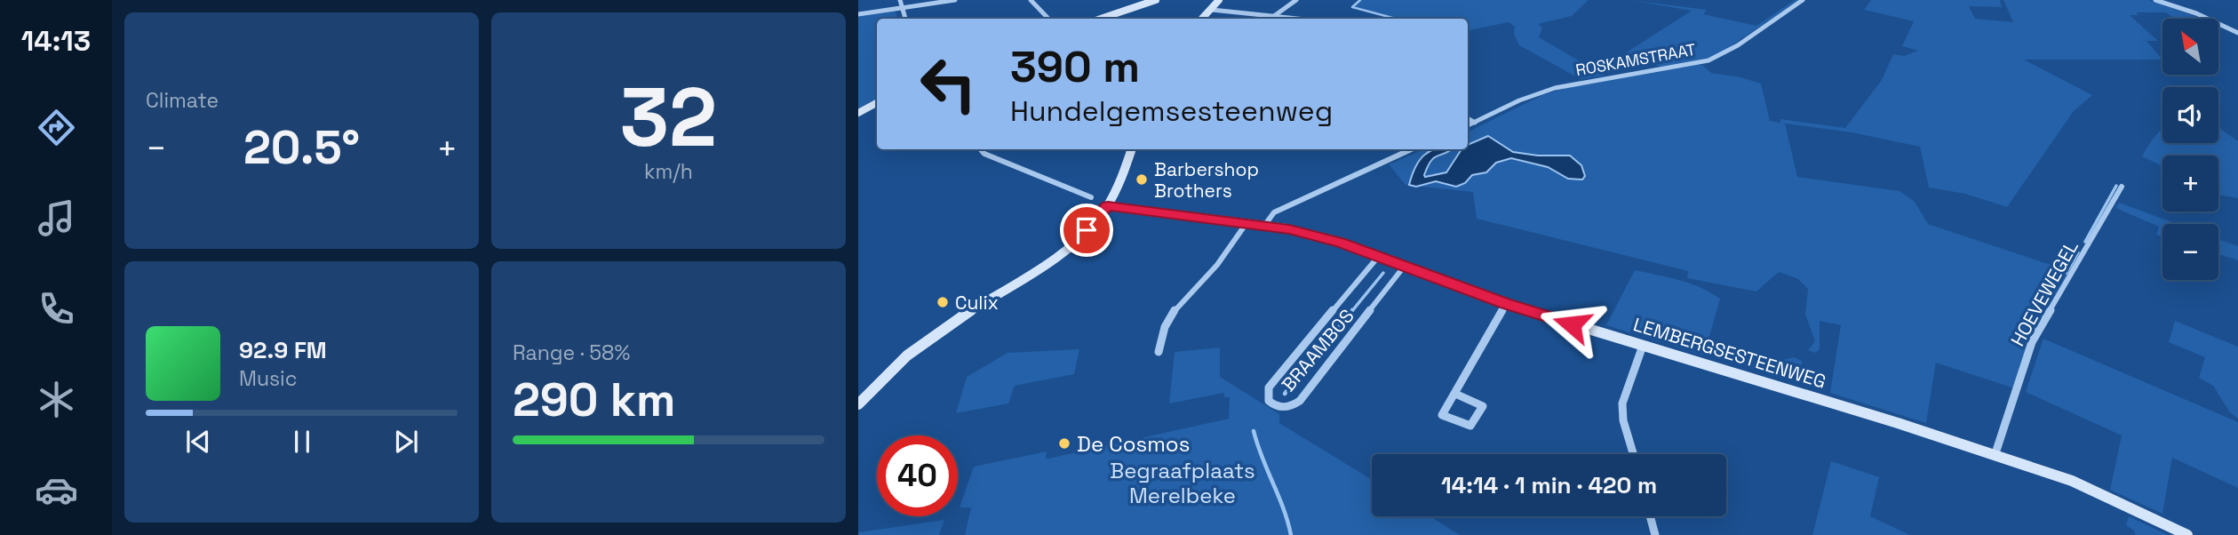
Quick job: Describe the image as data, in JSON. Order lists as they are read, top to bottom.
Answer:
{
  "streets": {
    "street": [
      "ROSKAMSTRAAT",
      "HOEVEWEGEL",
      "BRAAMBOS",
      "LEMBERGSESTEENWEG"
    ]
  },
  "crossings": [
    ["HOEVEWEGEL", "LEMBERGSESTEENWEG"],
    ["BRAAMBOS", "LEMBERGSESTEENWEG"]
  ],
  "parks": ["Begraafplaats Merelbeke"],
  "places": ["Barbershop Brothers", "Culix", "De Cosmos"],
  "north": "top left",
  "page": {
    "tabs": "14:13",
    "tile": [
      "Climate",
      ["32", "km/h"],
      ["Range · 58%", "290 km"]
    ],
    "map_buttons": ["+", "−"],
    "turn": ["390 m", "Hundelgemsesteenweg"],
    "heat": ["−", "20.5°", "+"],
    "song": ["92.9 FM", "Music"],
    "limit": "40",
    "trip": "14:14 · 1 min · 420 m"
  }
}
